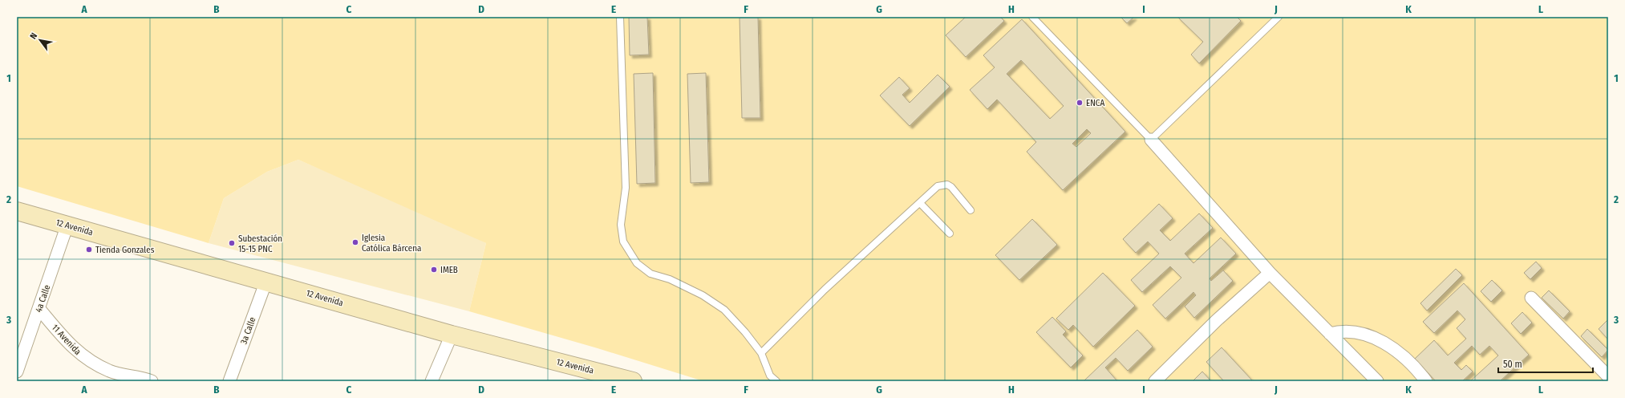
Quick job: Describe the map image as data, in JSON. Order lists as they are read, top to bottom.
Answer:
{
  "streets": {
    "main road": ["12 Avenida"],
    "street": ["4a Calle", "3a Calle", "11 Avenida"]
  },
  "crossings": [
    ["12 Avenida", "4a Calle"],
    ["12 Avenida", "3a Calle"],
    ["4a Calle", "11 Avenida"]
  ],
  "places": [
    "ENCA",
    "Iglesia Católica Bárcena",
    "Subestación 15-15 PNC",
    "Tienda Gonzales",
    "IMEB"
  ],
  "scale_bar": "50 m",
  "north": "top left",
  "grid": {
    "columns": [
      "A",
      "B",
      "C",
      "D",
      "E",
      "F",
      "G",
      "H",
      "I",
      "J",
      "K",
      "L"
    ],
    "rows": ["1", "2", "3"]
  }
}
